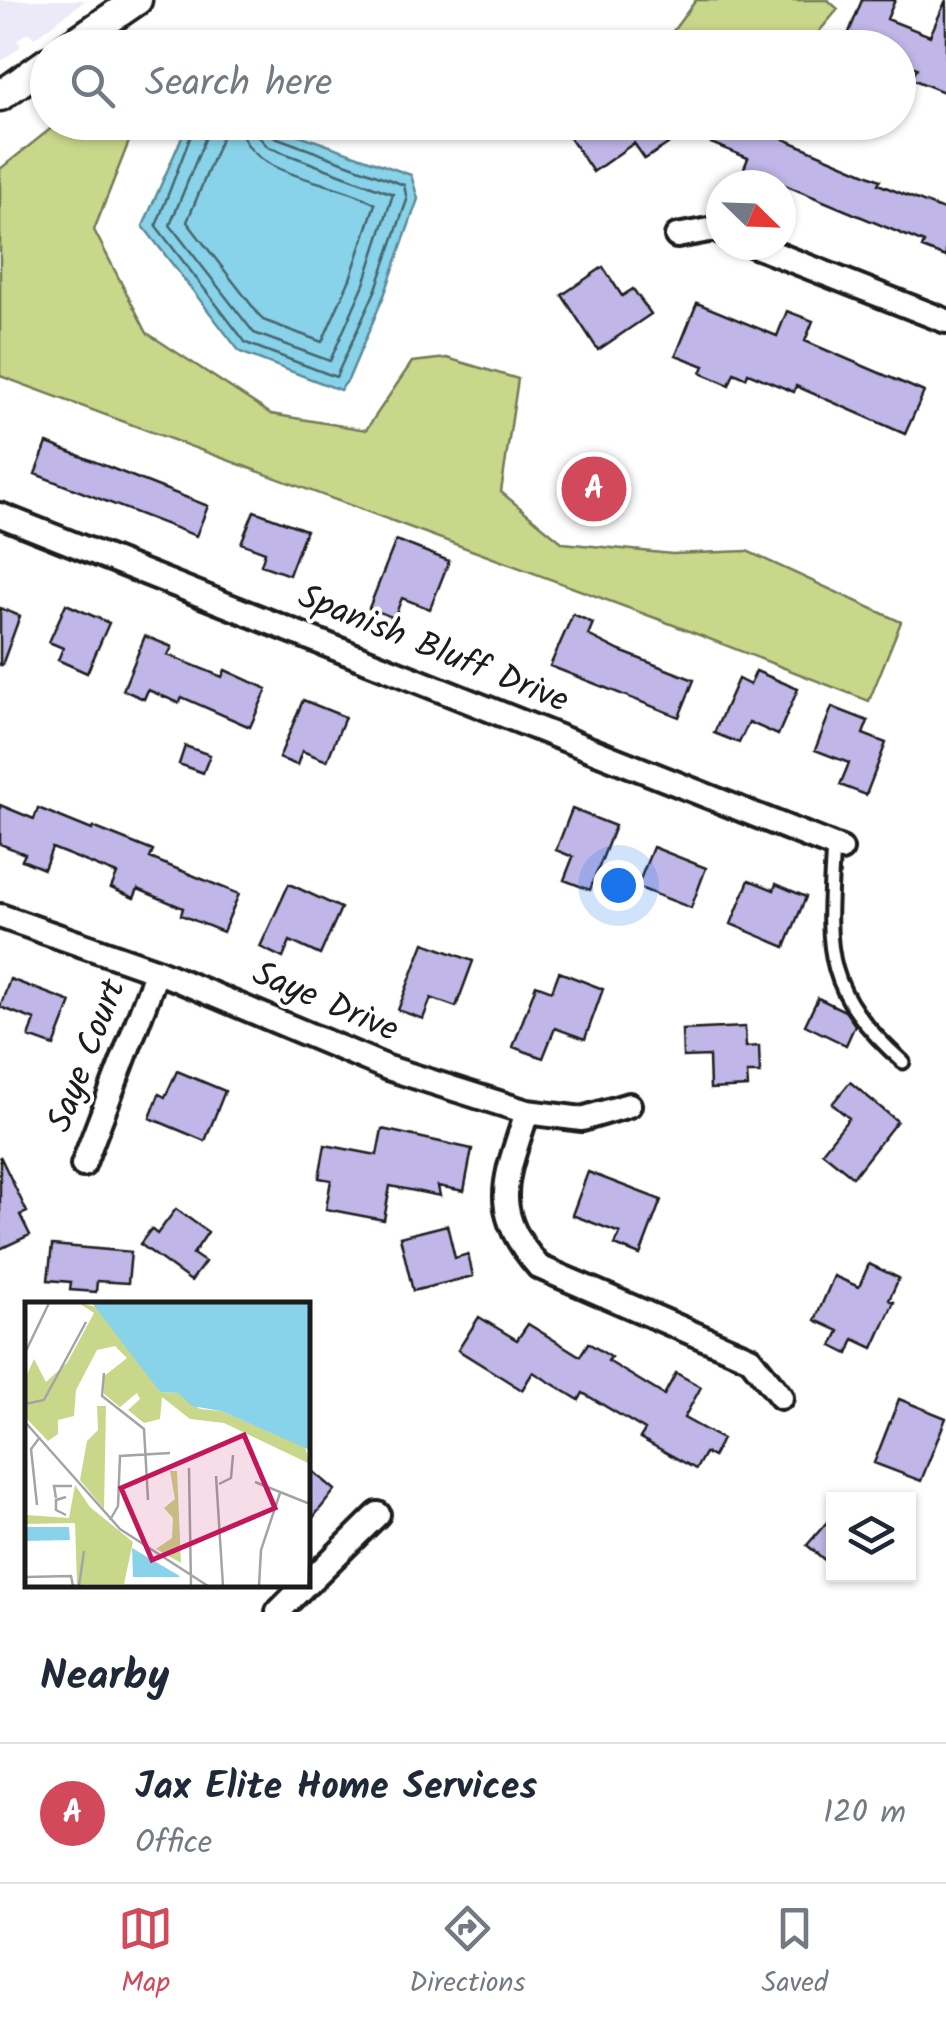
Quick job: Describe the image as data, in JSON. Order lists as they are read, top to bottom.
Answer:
{
  "streets": {
    "street": ["Spanish Bluff Drive", "Saye Drive", "Saye Court"]
  },
  "crossings": [
    ["Saye Drive", "Saye Court"]
  ],
  "north": "bottom right",
  "page": {
    "search": "Search here",
    "pins": "A",
    "heading": "Nearby",
    "list": [
      {
        "mark": "A",
        "name": "Jax Elite Home Services",
        "note": "Office",
        "value": "120 m"
      }
    ],
    "nav": ["Map", "Directions", "Saved"]
  }
}
